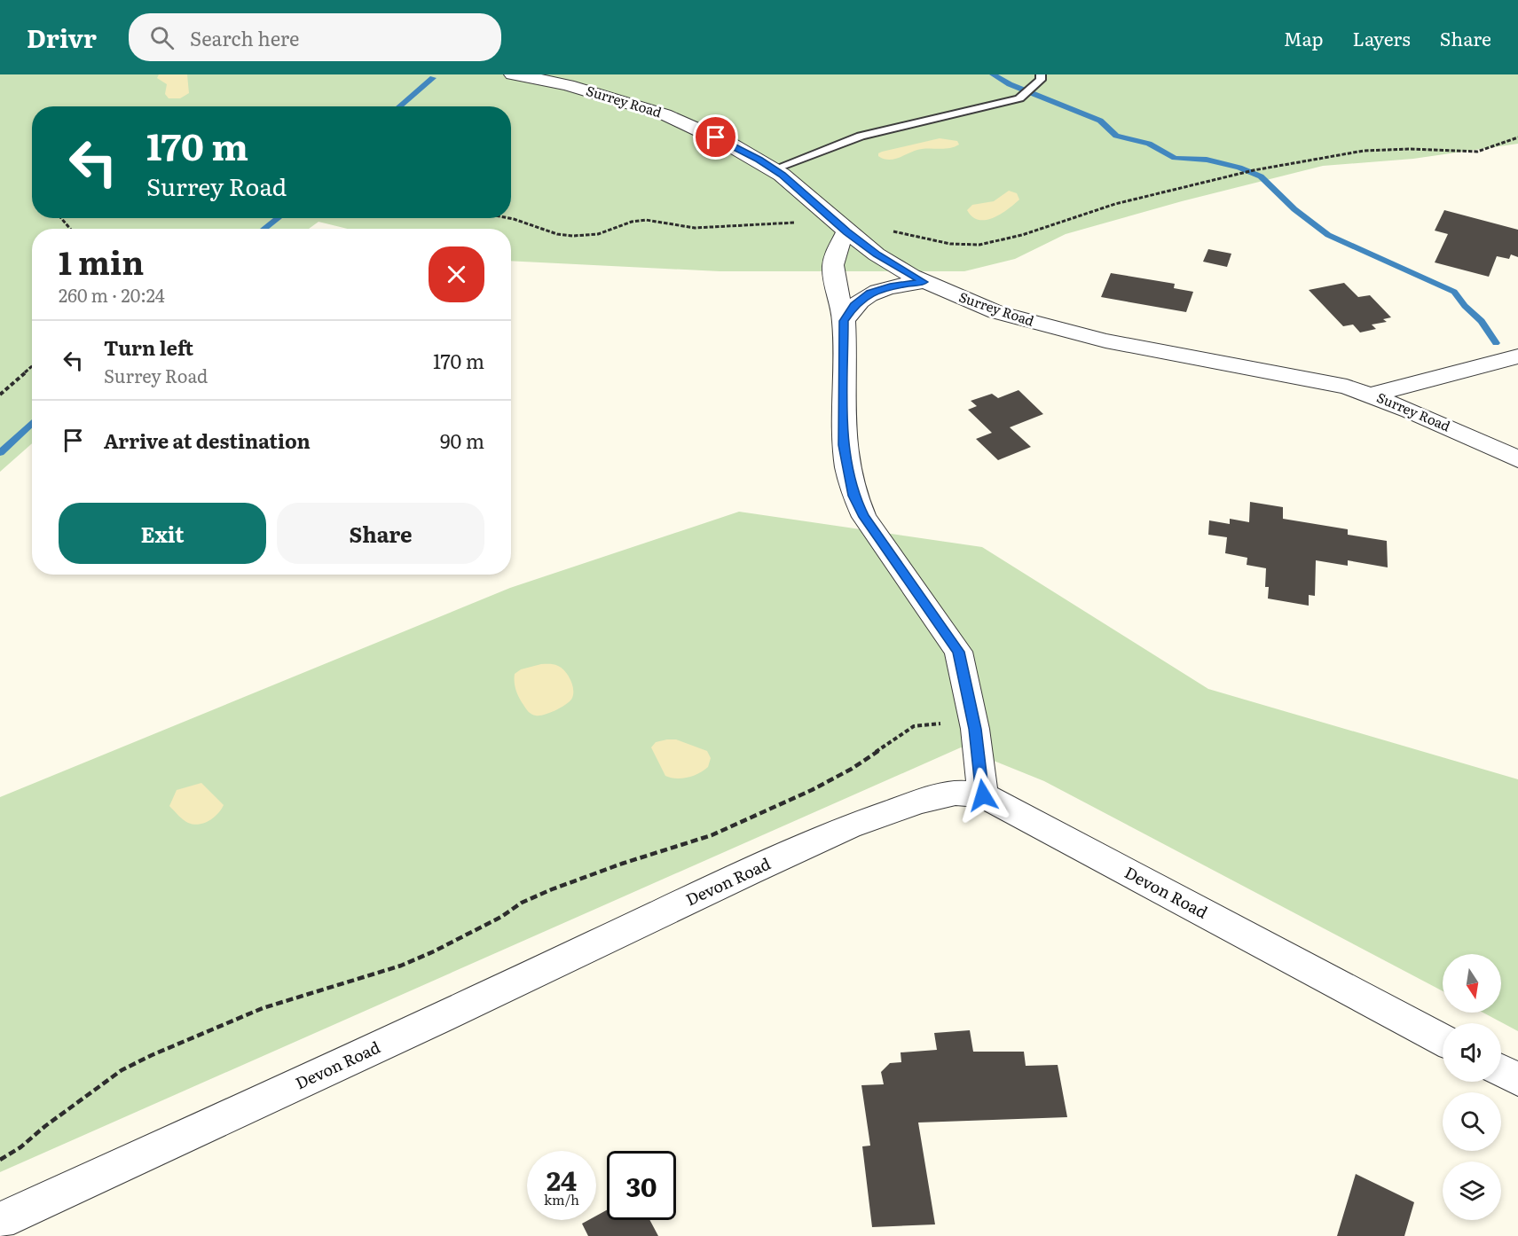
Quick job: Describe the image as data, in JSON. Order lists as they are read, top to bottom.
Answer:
{
  "streets": {
    "street": ["Surrey Road", "Devon Road"]
  },
  "north": "bottom",
  "page": {
    "header": "Drivr",
    "search": "Search here",
    "nav": ["Map", "Layers", "Share"],
    "turn": ["170 m", "Surrey Road"],
    "heading": ["1 min", "260 m · 20:24"],
    "list": [
      {
        "name": "Turn left",
        "note": "Surrey Road",
        "value": "170 m"
      },
      {
        "name": "Arrive at destination",
        "value": "90 m"
      }
    ],
    "buttons": ["Exit", "Share"],
    "speed": "24 km/h",
    "limit": "30"
  }
}
